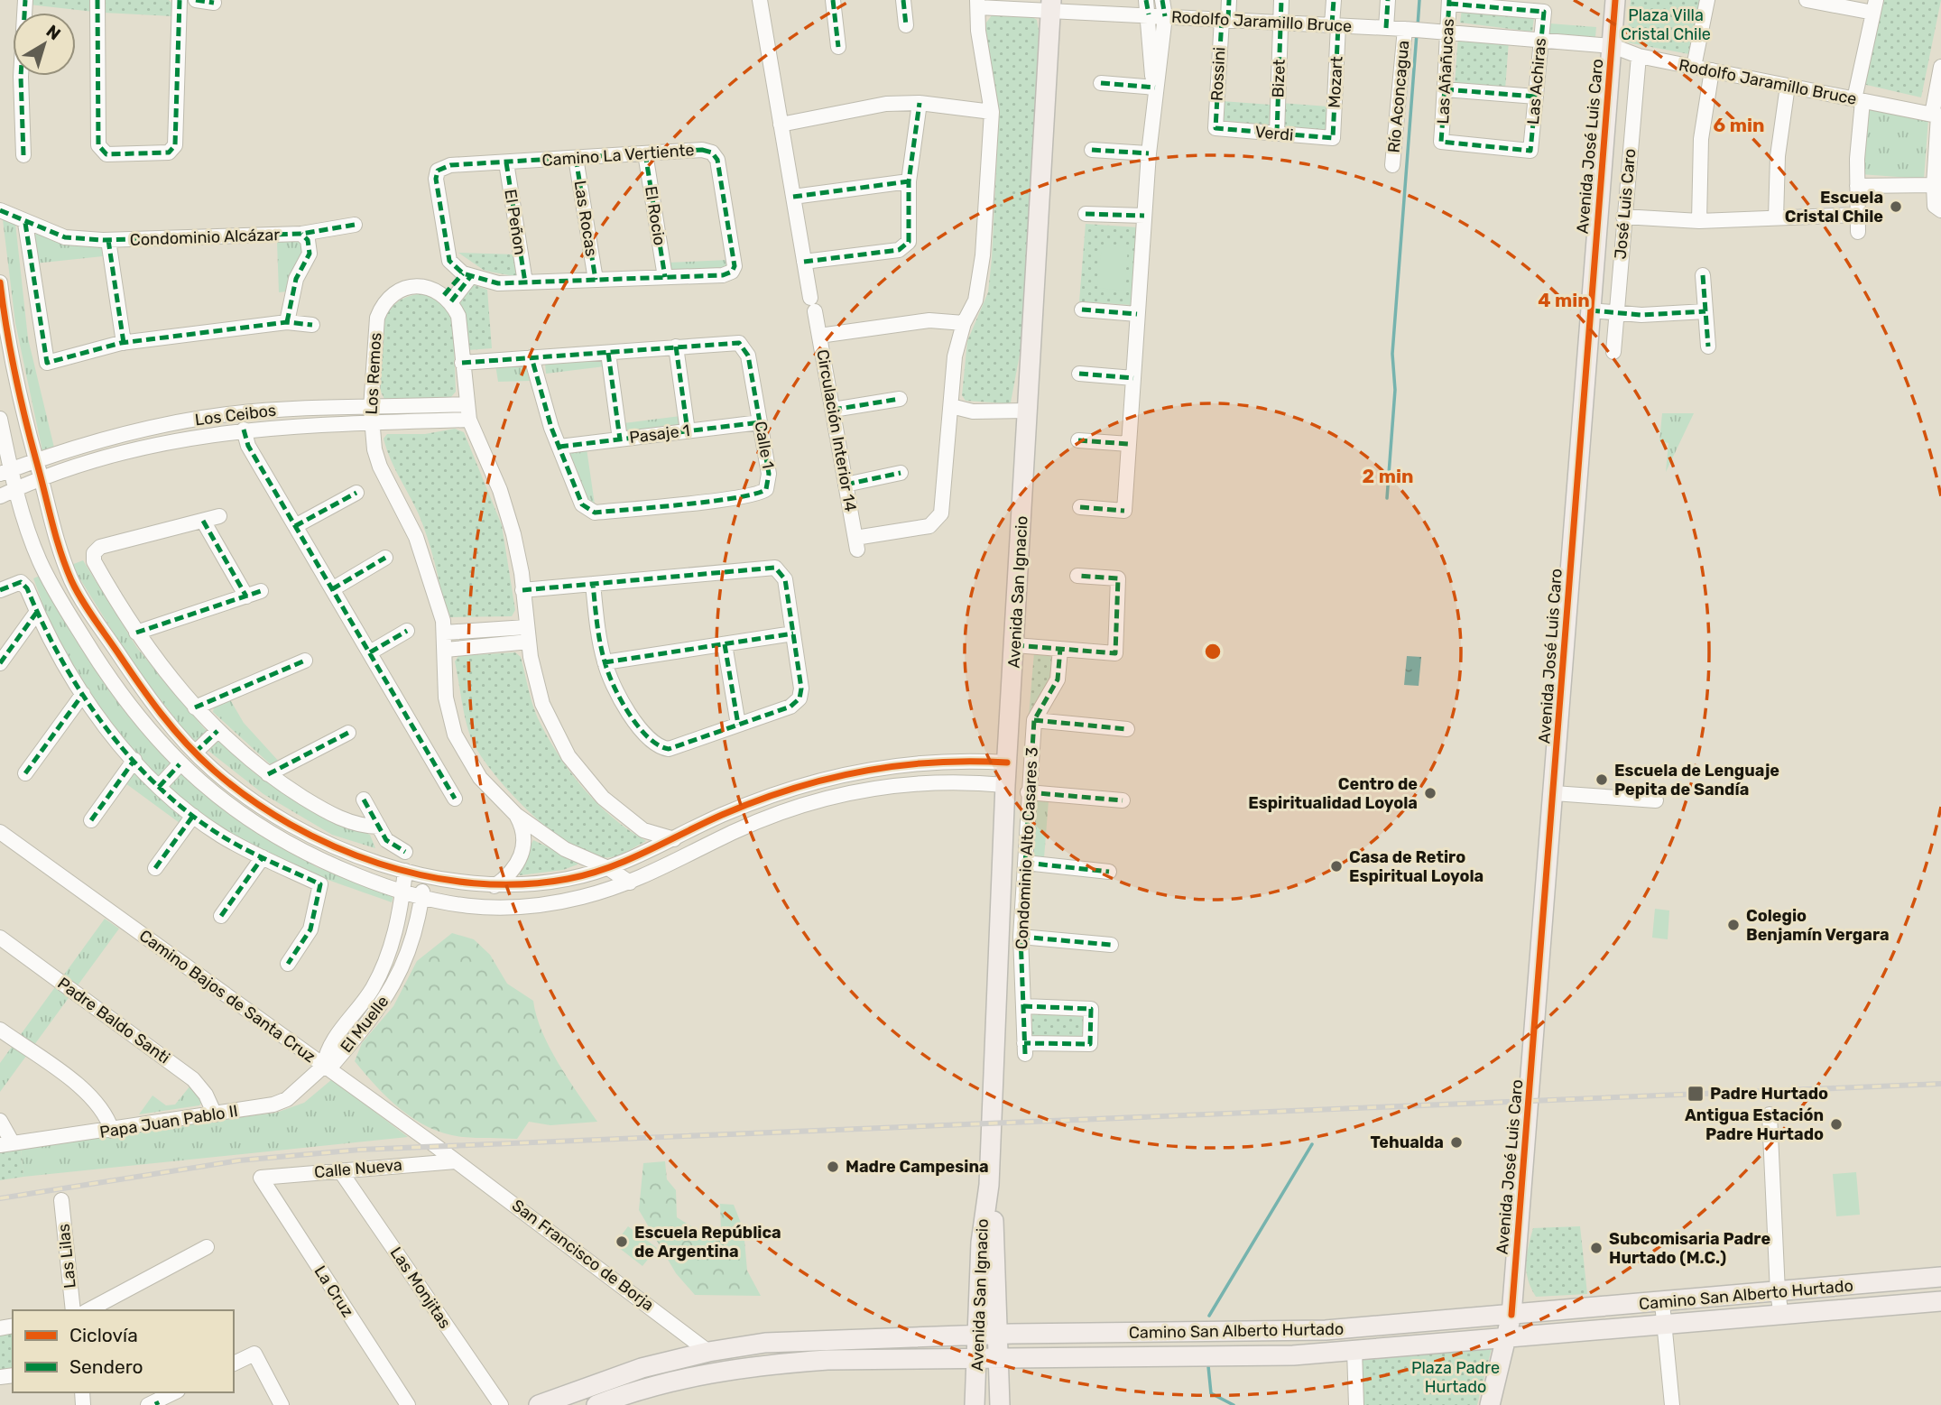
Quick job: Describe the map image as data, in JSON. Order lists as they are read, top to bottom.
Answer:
{
  "streets": {
    "main road": ["Avenida José Luis Caro", "Avenida San Ignacio", "Camino San Alberto Hurtado"],
    "street": [
      "Rodolfo Jaramillo Bruce",
      "Las Añañucas",
      "Rossini",
      "Bizet",
      "Las Achiras",
      "Mozart",
      "Río Aconcagua",
      "Verdi",
      "Camino La Vertiente",
      "José Luis Caro",
      "El Rocio",
      "Las Rocas",
      "El Peñon",
      "Condominio Alcázar",
      "Los Remos",
      "Los Ceibos",
      "Circulación Interior 14",
      "Pasaje 1",
      "Calle 1",
      "Condominio Alto Casares 3",
      "Camino Bajos de Santa Cruz",
      "Padre Baldo Santi",
      "El Muelle",
      "Papa Juan Pablo II",
      "Calle Nueva",
      "San Francisco de Borja",
      "Las Lilas",
      "Las Monjitas",
      "La Cruz"
    ]
  },
  "crossings": [
    ["Rodolfo Jaramillo Bruce", "Las Añañucas"],
    ["Rodolfo Jaramillo Bruce", "Rossini"],
    ["Rodolfo Jaramillo Bruce", "Bizet"],
    ["Rodolfo Jaramillo Bruce", "Las Achiras"],
    ["Rodolfo Jaramillo Bruce", "Mozart"],
    ["Rodolfo Jaramillo Bruce", "Río Aconcagua"],
    ["Rodolfo Jaramillo Bruce", "Avenida José Luis Caro"],
    ["Rodolfo Jaramillo Bruce", "José Luis Caro"],
    ["Rodolfo Jaramillo Bruce", "Circulación Interior 14"],
    ["Rodolfo Jaramillo Bruce", "Avenida San Ignacio"],
    ["Las Añañucas", "Las Achiras"],
    ["Rossini", "Verdi"],
    ["Bizet", "Verdi"],
    ["Mozart", "Verdi"],
    ["Avenida José Luis Caro", "Camino San Alberto Hurtado"],
    ["Camino La Vertiente", "El Rocio"],
    ["Camino La Vertiente", "Las Rocas"],
    ["Camino La Vertiente", "El Peñon"],
    ["Los Remos", "Los Ceibos"],
    ["Pasaje 1", "Calle 1"],
    ["Avenida San Ignacio", "Camino San Alberto Hurtado"],
    ["Camino Bajos de Santa Cruz", "El Muelle"],
    ["Camino Bajos de Santa Cruz", "Papa Juan Pablo II"],
    ["Camino Bajos de Santa Cruz", "Calle Nueva"],
    ["Camino Bajos de Santa Cruz", "San Francisco de Borja"],
    ["Padre Baldo Santi", "Papa Juan Pablo II"],
    ["El Muelle", "Papa Juan Pablo II"],
    ["Calle Nueva", "San Francisco de Borja"],
    ["Calle Nueva", "Las Monjitas"],
    ["Calle Nueva", "La Cruz"],
    ["San Francisco de Borja", "Camino San Alberto Hurtado"]
  ],
  "parks": ["Plaza Villa Cristal Chile", "Plaza Padre Hurtado"],
  "places": {
    "other": [
      "Escuela Cristal Chile",
      "Escuela de Lenguaje Pepita de Sandía",
      "Centro de Espiritualidad Loyola",
      "Casa de Retiro Espiritual Loyola",
      "Colegio Benjamín Vergara",
      "Antigua Estación Padre Hurtado",
      "Tehualda",
      "Madre Campesina",
      "Escuela República de Argentina",
      "Subcomisaria Padre Hurtado (M.C.)"
    ],
    "transit": ["Padre Hurtado"]
  },
  "legend": ["Ciclovía", "Sendero"],
  "north": "top right",
  "rings": ["6 min", "4 min", "2 min"]
}
